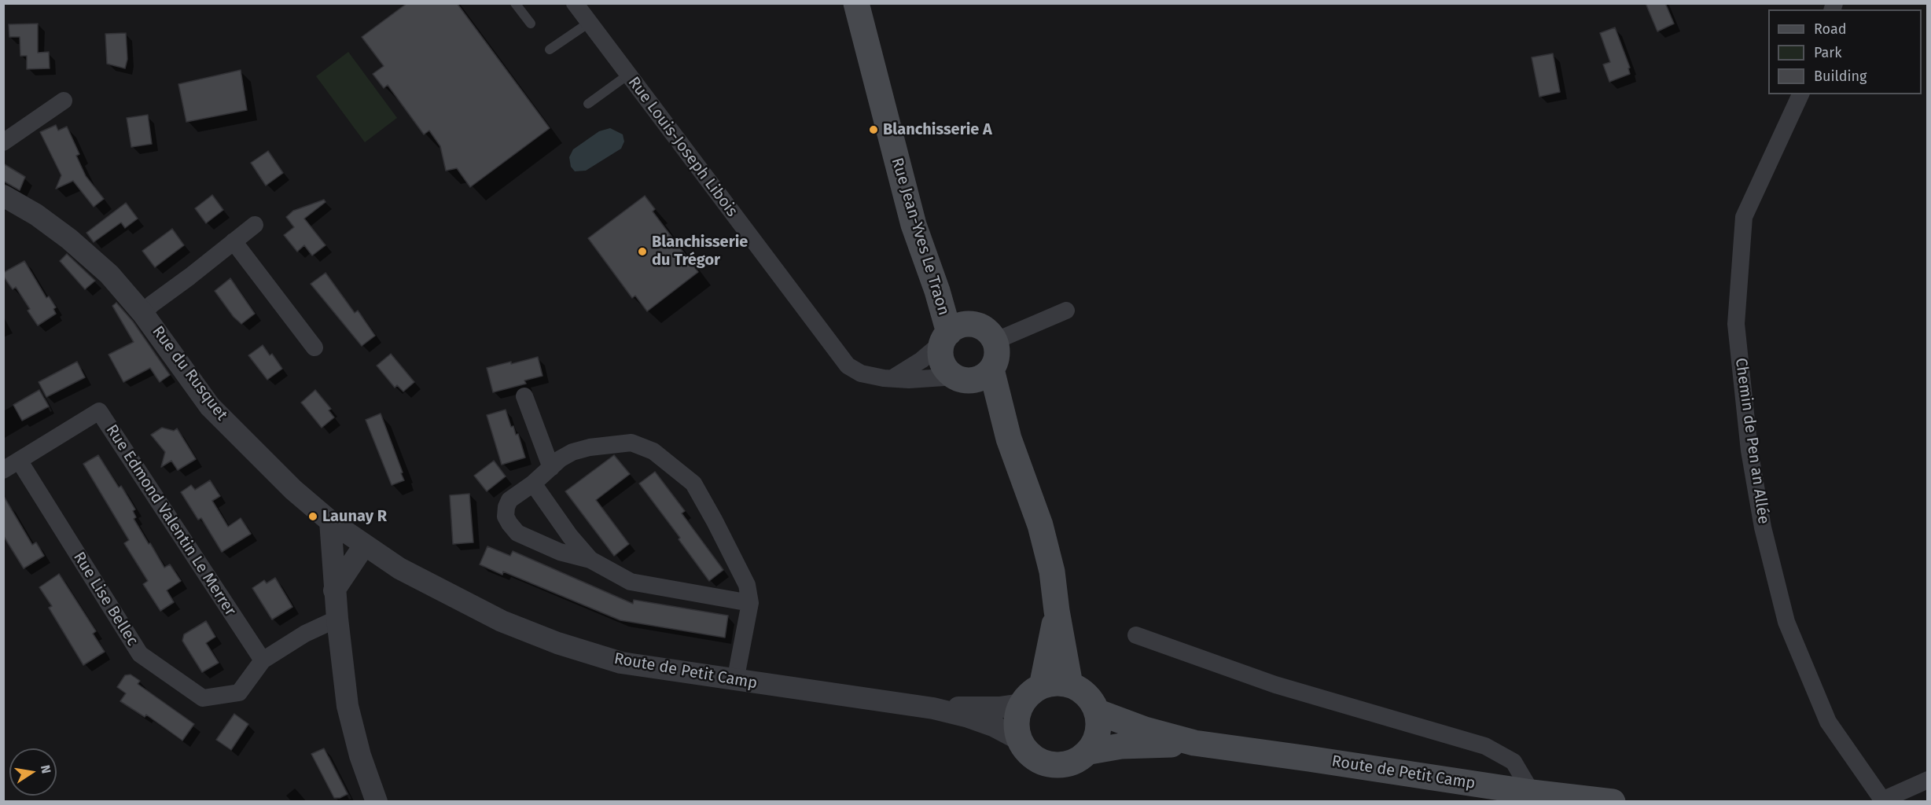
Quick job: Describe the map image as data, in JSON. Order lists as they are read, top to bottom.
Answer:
{
  "streets": {
    "main road": ["Rue Jean-Yves Le Traon", "Route de Petit Camp"],
    "street": [
      "Rue Louis-Joseph Libois",
      "Rue du Rusquet",
      "Chemin de Pen an Allée",
      "Rue Edmond Valentin Le Merrer",
      "Rue Lise Bellec"
    ]
  },
  "crossings": [
    ["Rue Louis-Joseph Libois", "Rue Jean-Yves Le Traon"],
    ["Rue du Rusquet", "Route de Petit Camp"],
    ["Rue Edmond Valentin Le Merrer", "Rue Lise Bellec"]
  ],
  "places": ["Blanchisserie A", "Blanchisserie du Trégor", "Launay R"],
  "legend": ["Road", "Park", "Building"],
  "north": "right"
}
